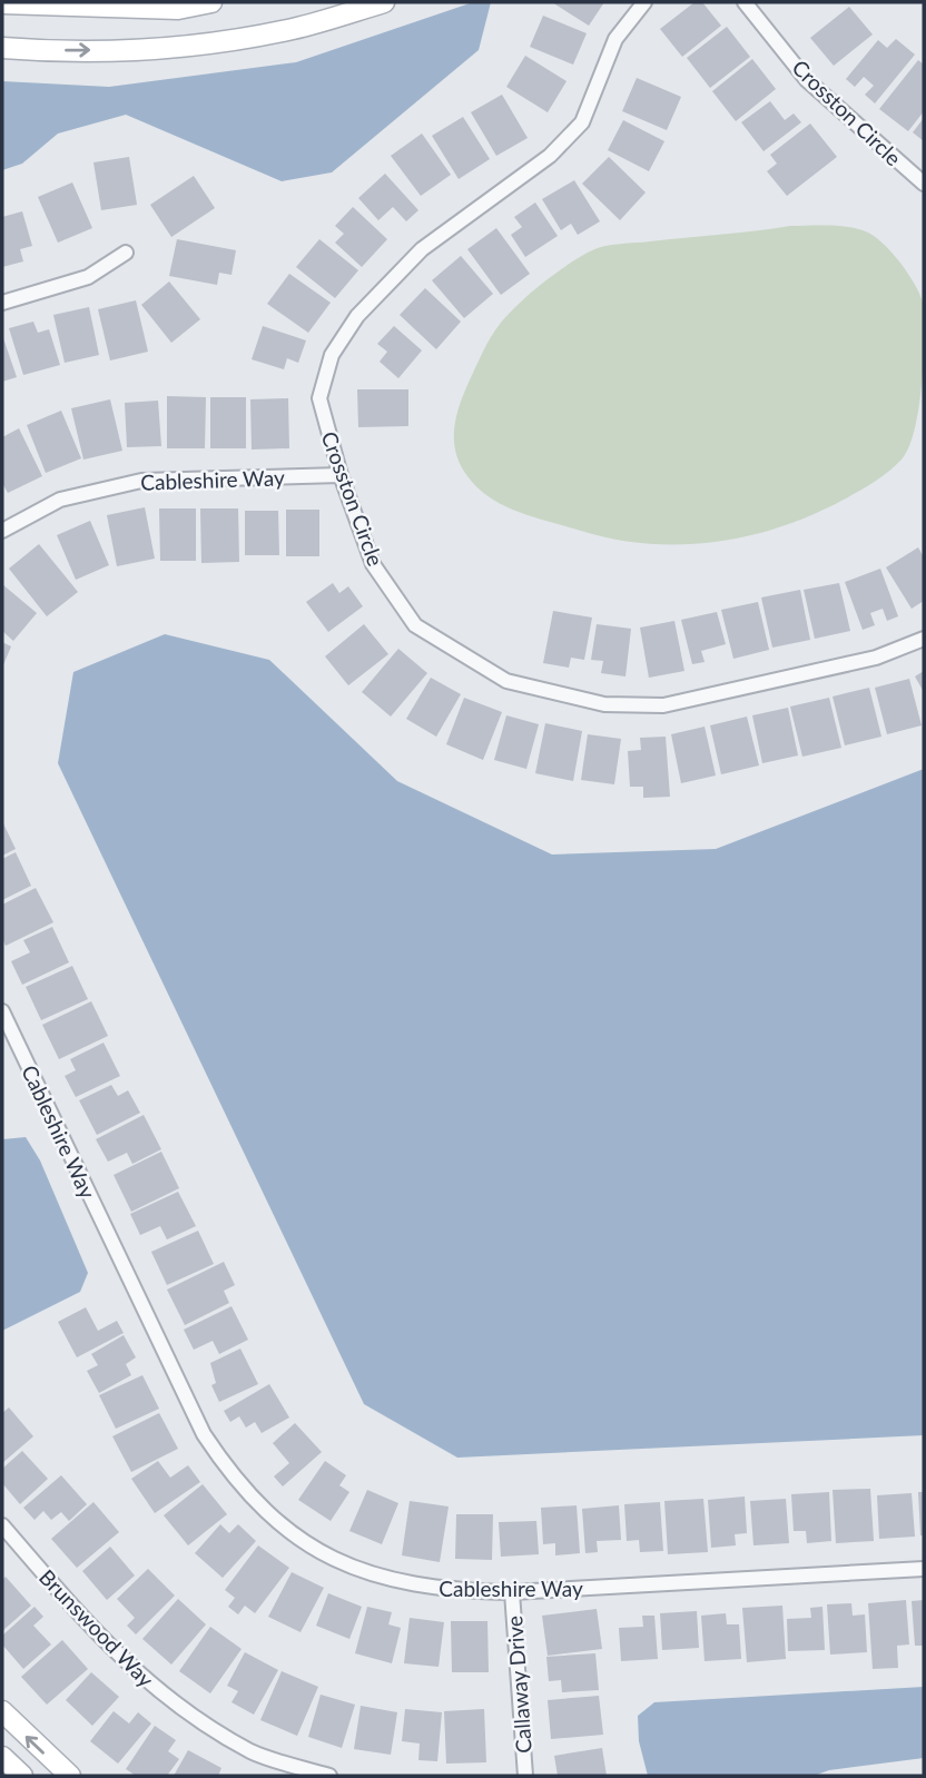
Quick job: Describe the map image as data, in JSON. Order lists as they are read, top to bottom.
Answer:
{
  "streets": {
    "street": [
      "Crosston Circle",
      "Cableshire Way",
      "Brunswood Way",
      "Callaway Drive"
    ]
  },
  "crossings": [
    ["Crosston Circle", "Cableshire Way"],
    ["Cableshire Way", "Callaway Drive"]
  ]
}
